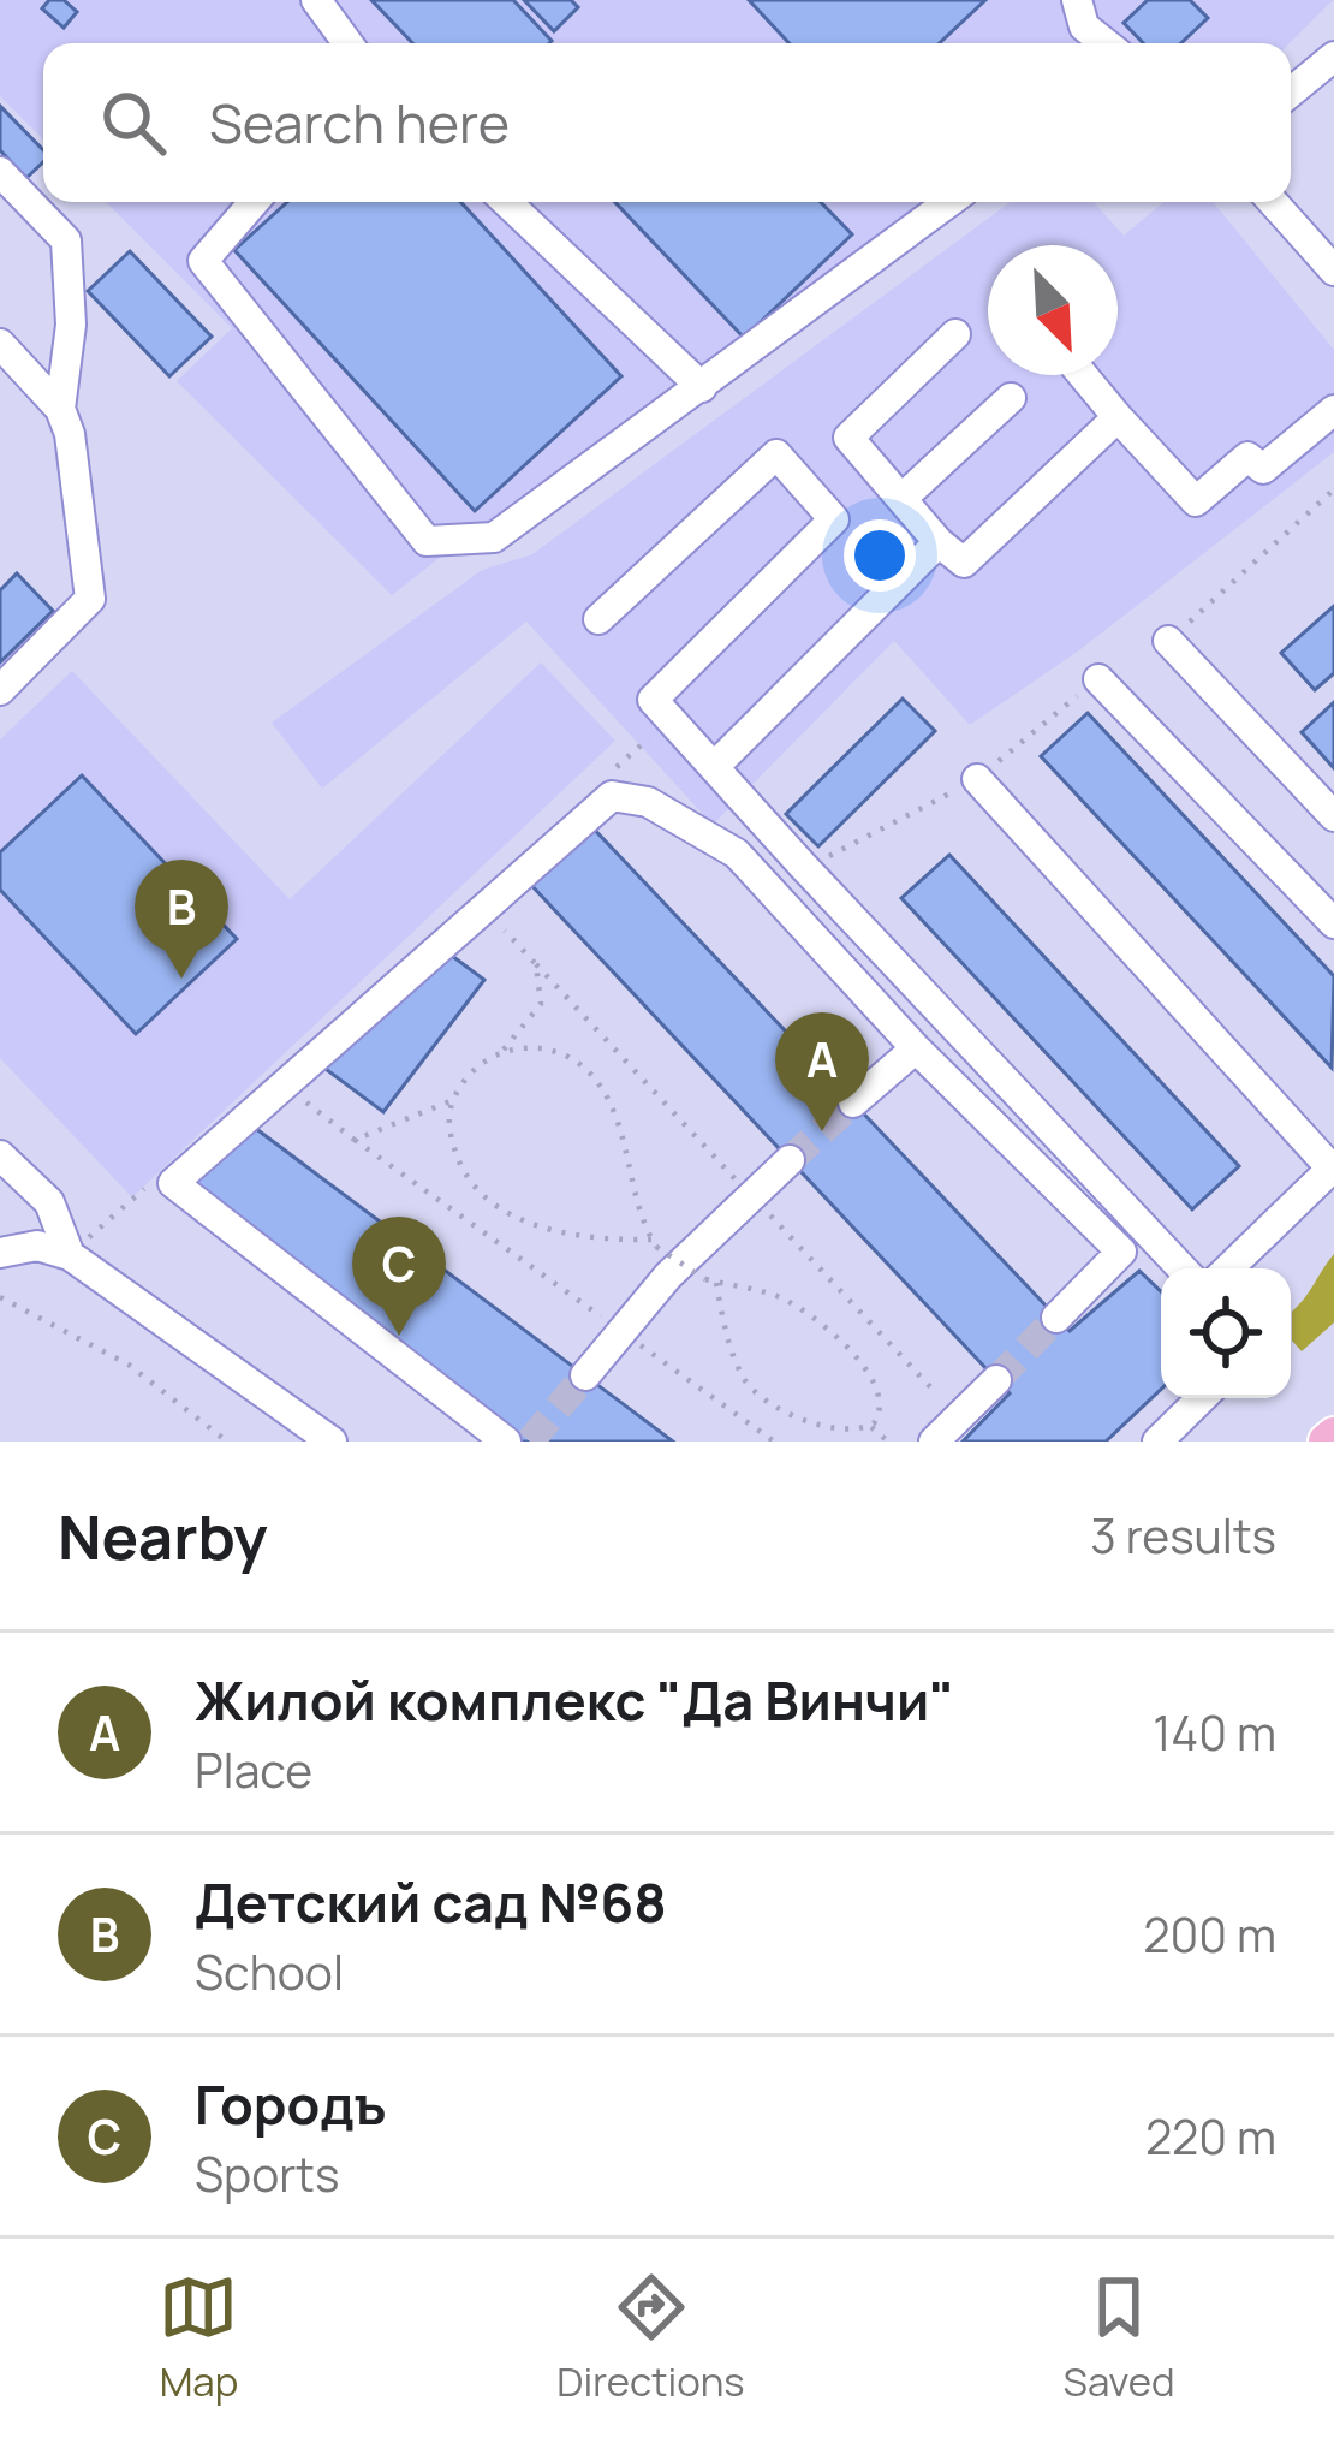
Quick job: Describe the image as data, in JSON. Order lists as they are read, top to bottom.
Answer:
{
  "north": "bottom right",
  "page": {
    "search": "Search here",
    "pins": ["B", "A", "C"],
    "heading": ["Nearby", "3 results"],
    "list": [
      {
        "mark": "A",
        "name": "Жилой комплекс \"Да Винчи\"",
        "note": "Place",
        "value": "140 m"
      },
      {
        "mark": "B",
        "name": "Детский сад №68",
        "note": "School",
        "value": "200 m"
      },
      {
        "mark": "C",
        "name": "Городъ",
        "note": "Sports",
        "value": "220 m"
      }
    ],
    "nav": ["Map", "Directions", "Saved"]
  }
}
